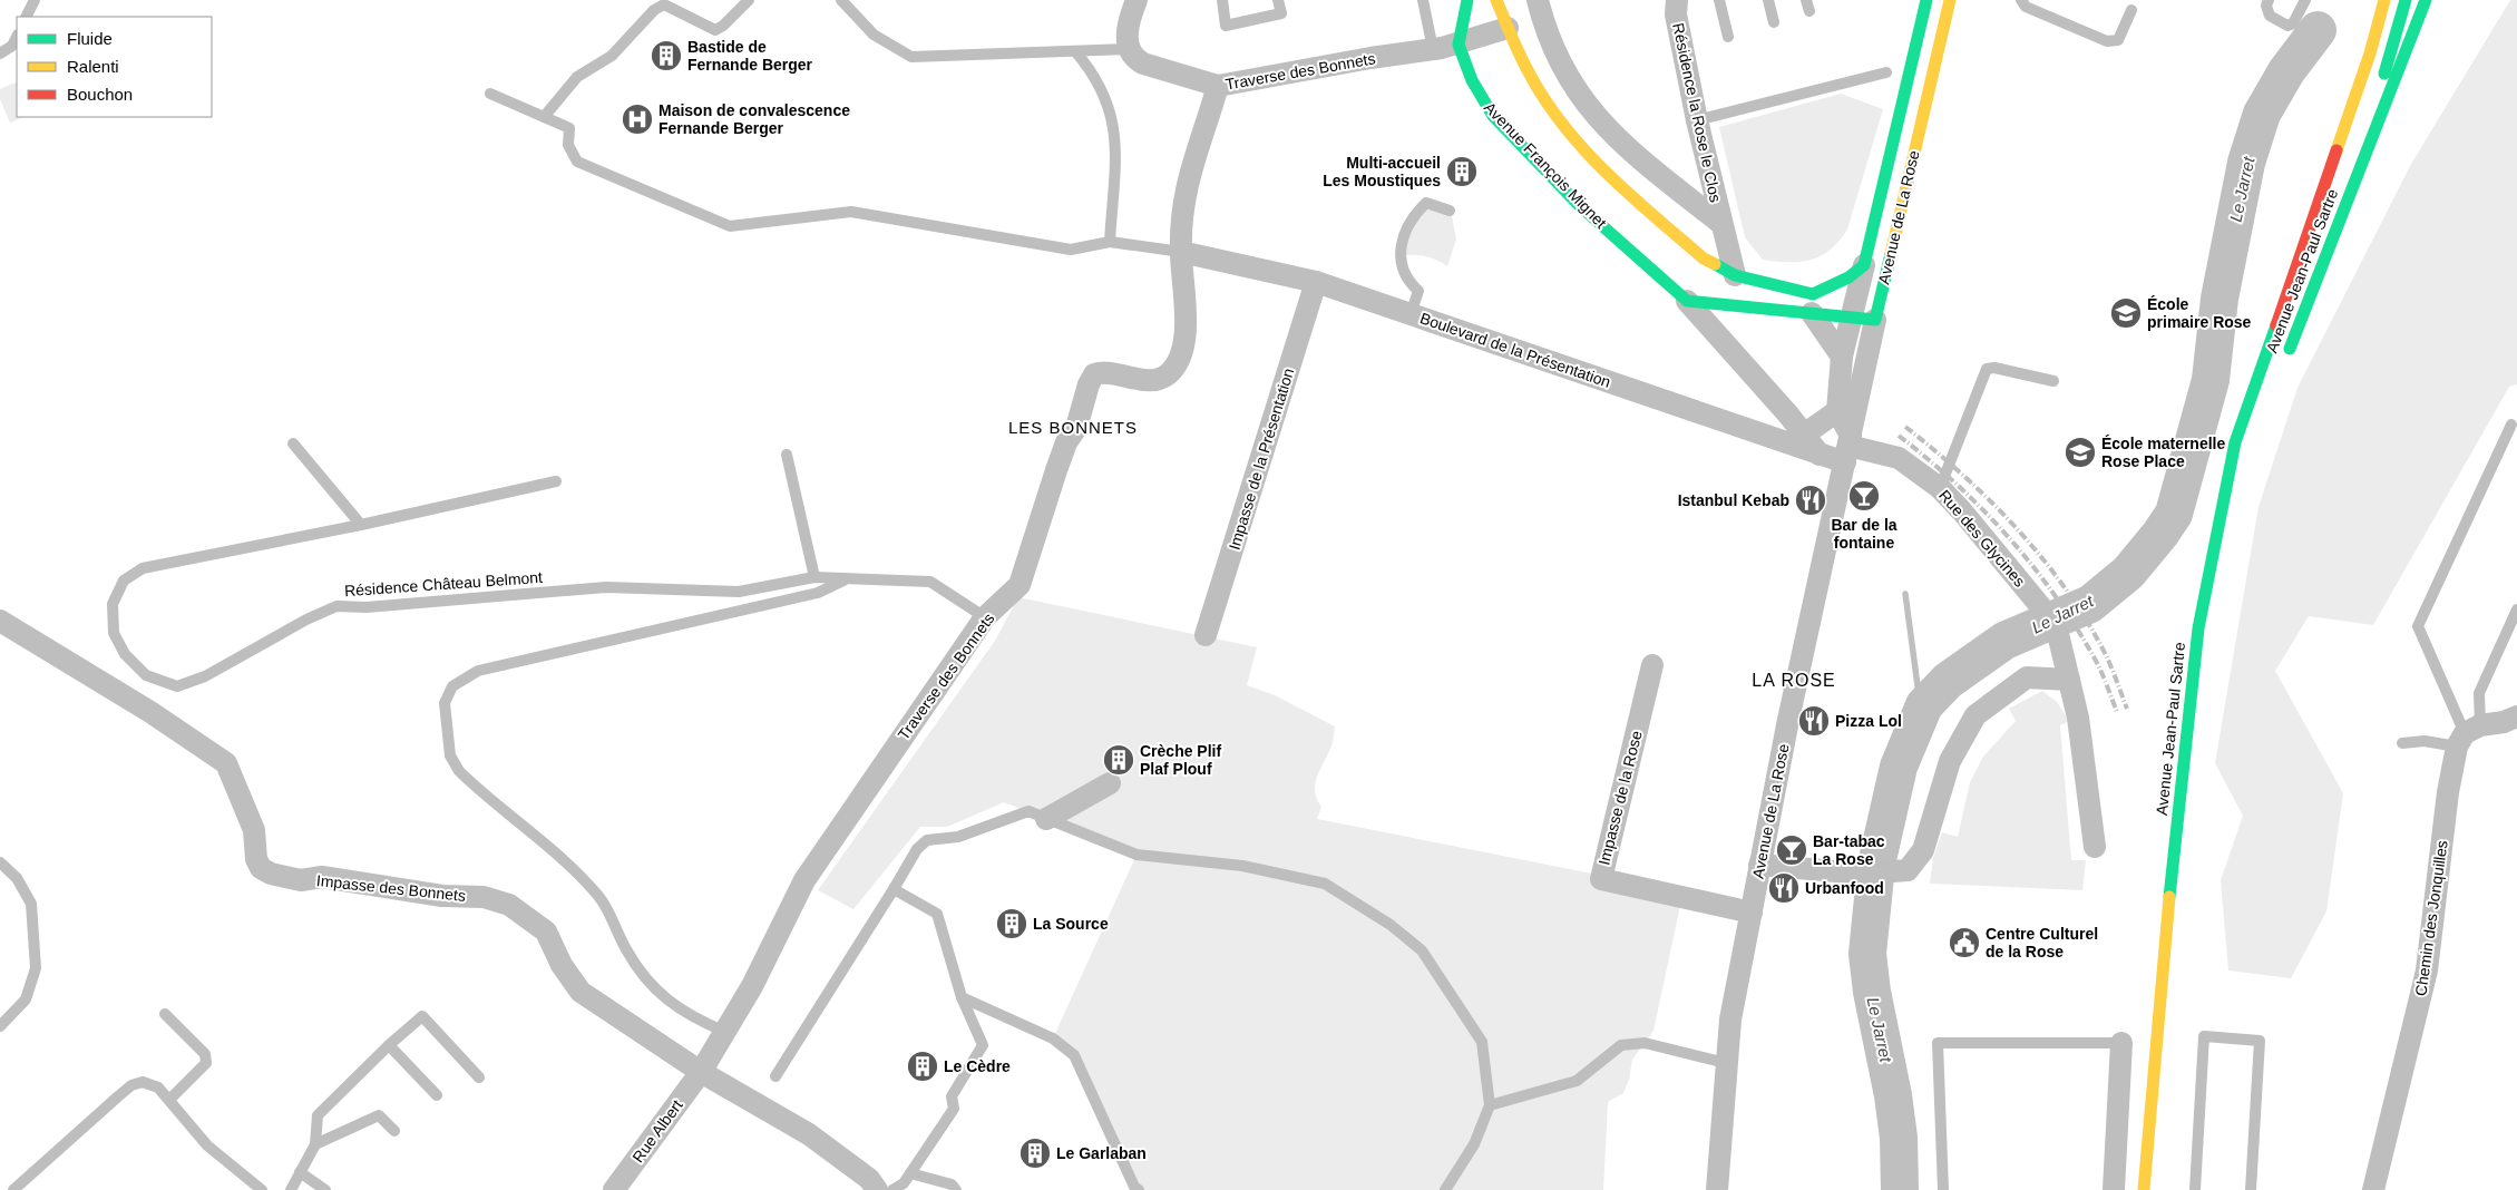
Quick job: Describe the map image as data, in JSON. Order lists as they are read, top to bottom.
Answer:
{
  "streets": {
    "main road": ["Avenue François Mignet", "Avenue de La Rose", "Avenue Jean-Paul Sartre"],
    "street": [
      "Traverse des Bonnets",
      "Résidence la Rose le Clos",
      "Boulevard de la Présentation",
      "Impasse de la Présentation",
      "Rue des Glycines",
      "Impasse de la Rose",
      "Impasse des Bonnets",
      "Chemin des Jonquilles",
      "Rue Albert"
    ],
    "lane": ["Résidence Château Belmont"]
  },
  "crossings": [
    ["Traverse des Bonnets", "Avenue François Mignet"],
    ["Traverse des Bonnets", "Boulevard de la Présentation"],
    ["Traverse des Bonnets", "Résidence Château Belmont"],
    ["Traverse des Bonnets", "Impasse des Bonnets"],
    ["Traverse des Bonnets", "Rue Albert"],
    ["Avenue François Mignet", "Boulevard de la Présentation"],
    ["Avenue de La Rose", "Boulevard de la Présentation"],
    ["Avenue de La Rose", "Rue des Glycines"],
    ["Avenue de La Rose", "Impasse de la Rose"],
    ["Boulevard de la Présentation", "Impasse de la Présentation"],
    ["Boulevard de la Présentation", "Rue des Glycines"],
    ["Impasse des Bonnets", "Rue Albert"]
  ],
  "districts": ["LES BONNETS", "LA ROSE"],
  "water": ["Le Jarret"],
  "places": {
    "building": [
      "Bastide de Fernande Berger",
      "Multi-accueil Les Moustiques",
      "Crèche Plif Plaf Plouf",
      "La Source",
      "Le Cèdre",
      "Le Garlaban"
    ],
    "hospital": ["Maison de convalescence Fernande Berger"],
    "school or university": ["École primaire Rose", "École maternelle Rose Place"],
    "bar": ["Bar de la fontaine", "Bar-tabac La Rose"],
    "restaurant": ["Istanbul Kebab", "Pizza Lol", "Urbanfood"],
    "public building": ["Centre Culturel de la Rose"]
  },
  "legend": ["Fluide", "Ralenti", "Bouchon"]
}
